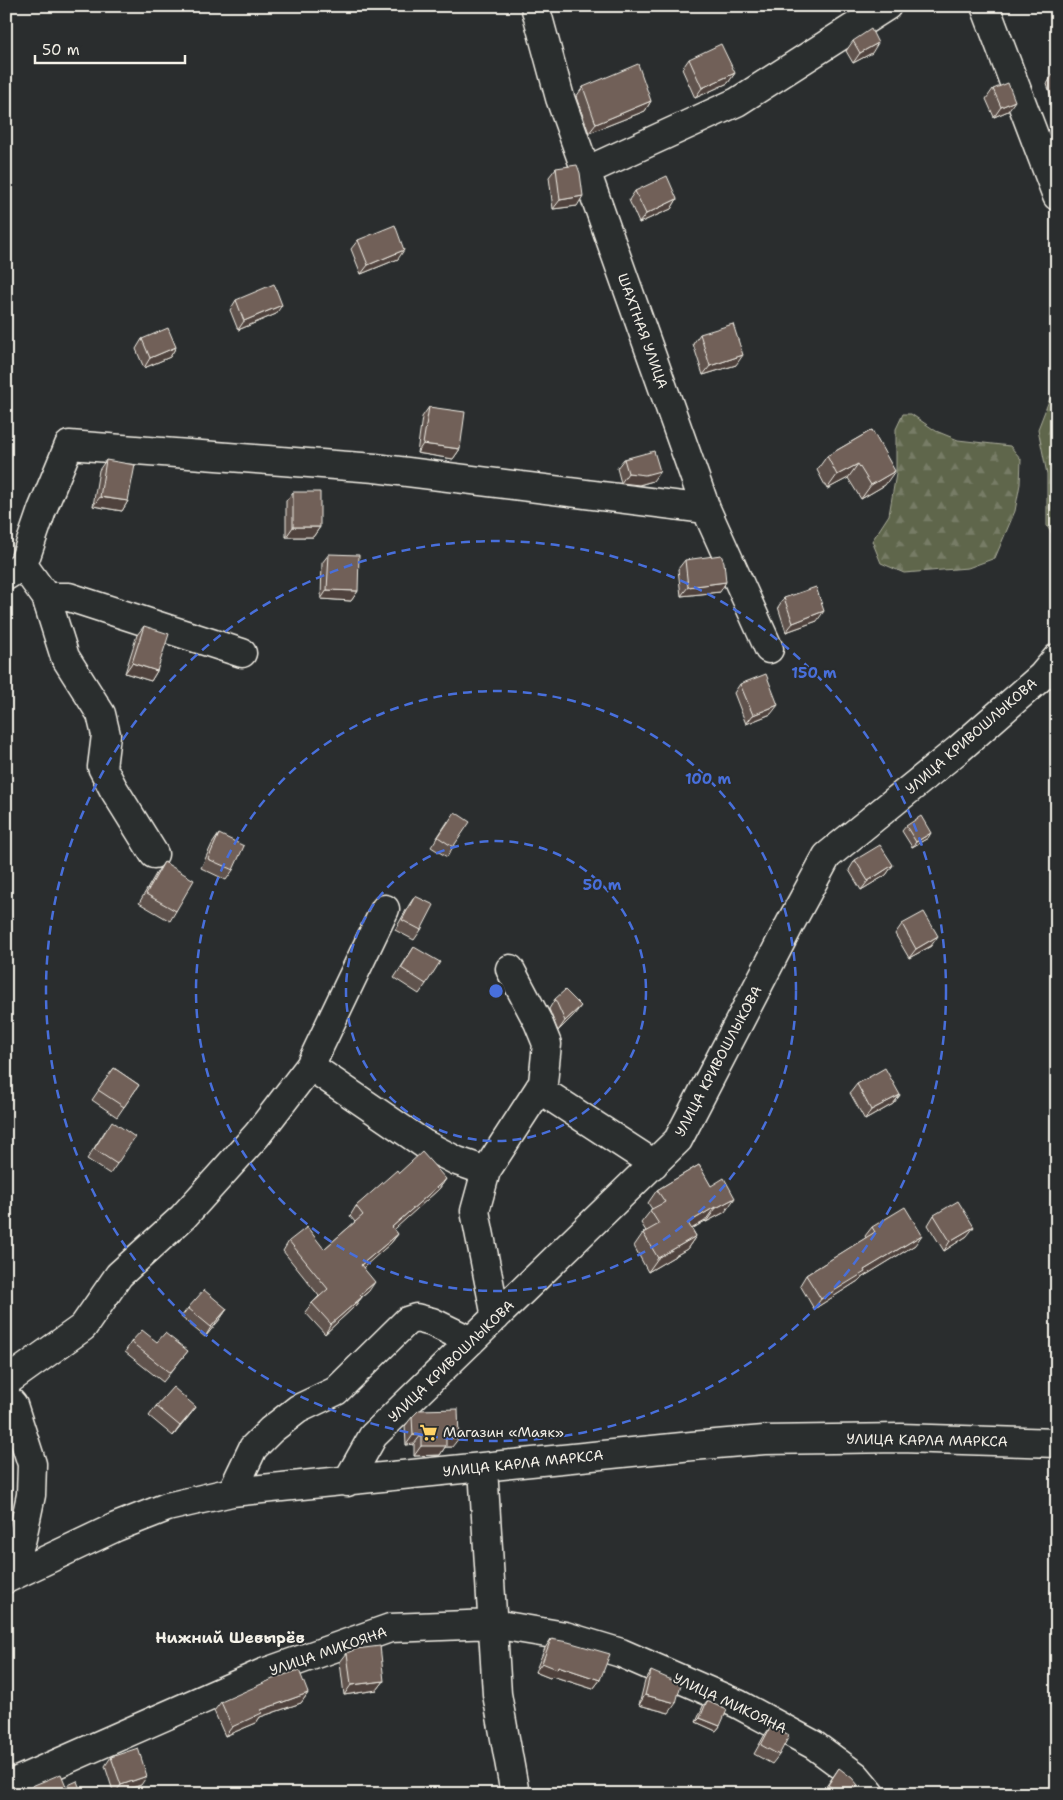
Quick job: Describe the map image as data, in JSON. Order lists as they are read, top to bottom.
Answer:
{
  "streets": {
    "street": [
      "ШАХТНАЯ УЛИЦА",
      "УЛИЦА КРИВОШЛЫКОВА",
      "УЛИЦА КАРЛА МАРКСА",
      "УЛИЦА МИКОЯНА"
    ]
  },
  "crossings": [
    ["УЛИЦА КРИВОШЛЫКОВА", "УЛИЦА КАРЛА МАРКСА"]
  ],
  "districts": ["Нижний Шевырёв"],
  "places": {
    "supermarket": ["Магазин «Маяк»"]
  },
  "scale_bar": "50 m",
  "rings": ["150 m", "100 m", "50 m"]
}
